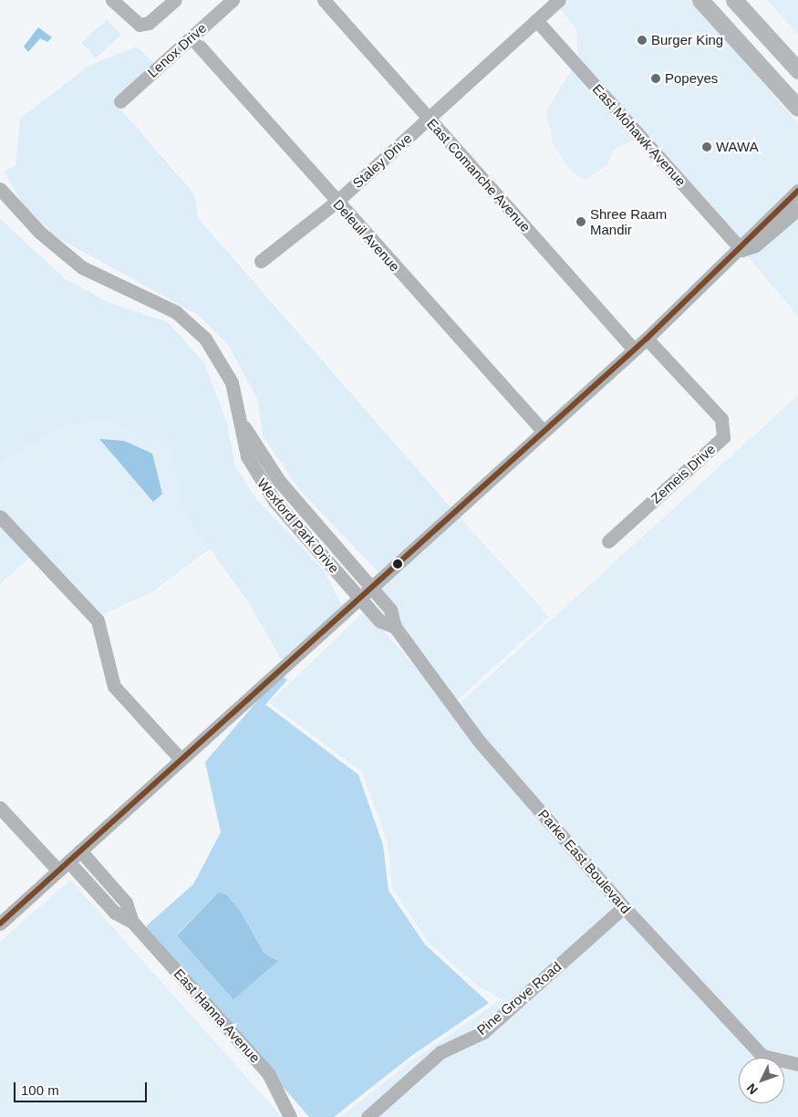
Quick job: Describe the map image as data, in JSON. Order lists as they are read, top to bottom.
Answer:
{
  "streets": {
    "street": [
      "Lenox Drive",
      "East Mohawk Avenue",
      "Staley Drive",
      "East Comanche Avenue",
      "Deleuil Avenue",
      "Zemeis Drive",
      "Wexford Park Drive",
      "Parke East Boulevard",
      "Pine Grove Road",
      "East Hanna Avenue"
    ]
  },
  "crossings": [
    ["Lenox Drive", "Deleuil Avenue"],
    ["East Mohawk Avenue", "Staley Drive"],
    ["Staley Drive", "East Comanche Avenue"],
    ["Staley Drive", "Deleuil Avenue"],
    ["Wexford Park Drive", "Parke East Boulevard"],
    ["Parke East Boulevard", "Pine Grove Road"]
  ],
  "places": [
    "Burger King",
    "Popeyes",
    "WAWA",
    "Shree Raam Mandir"
  ],
  "scale_bar": "100 m",
  "north": "bottom left"
}
